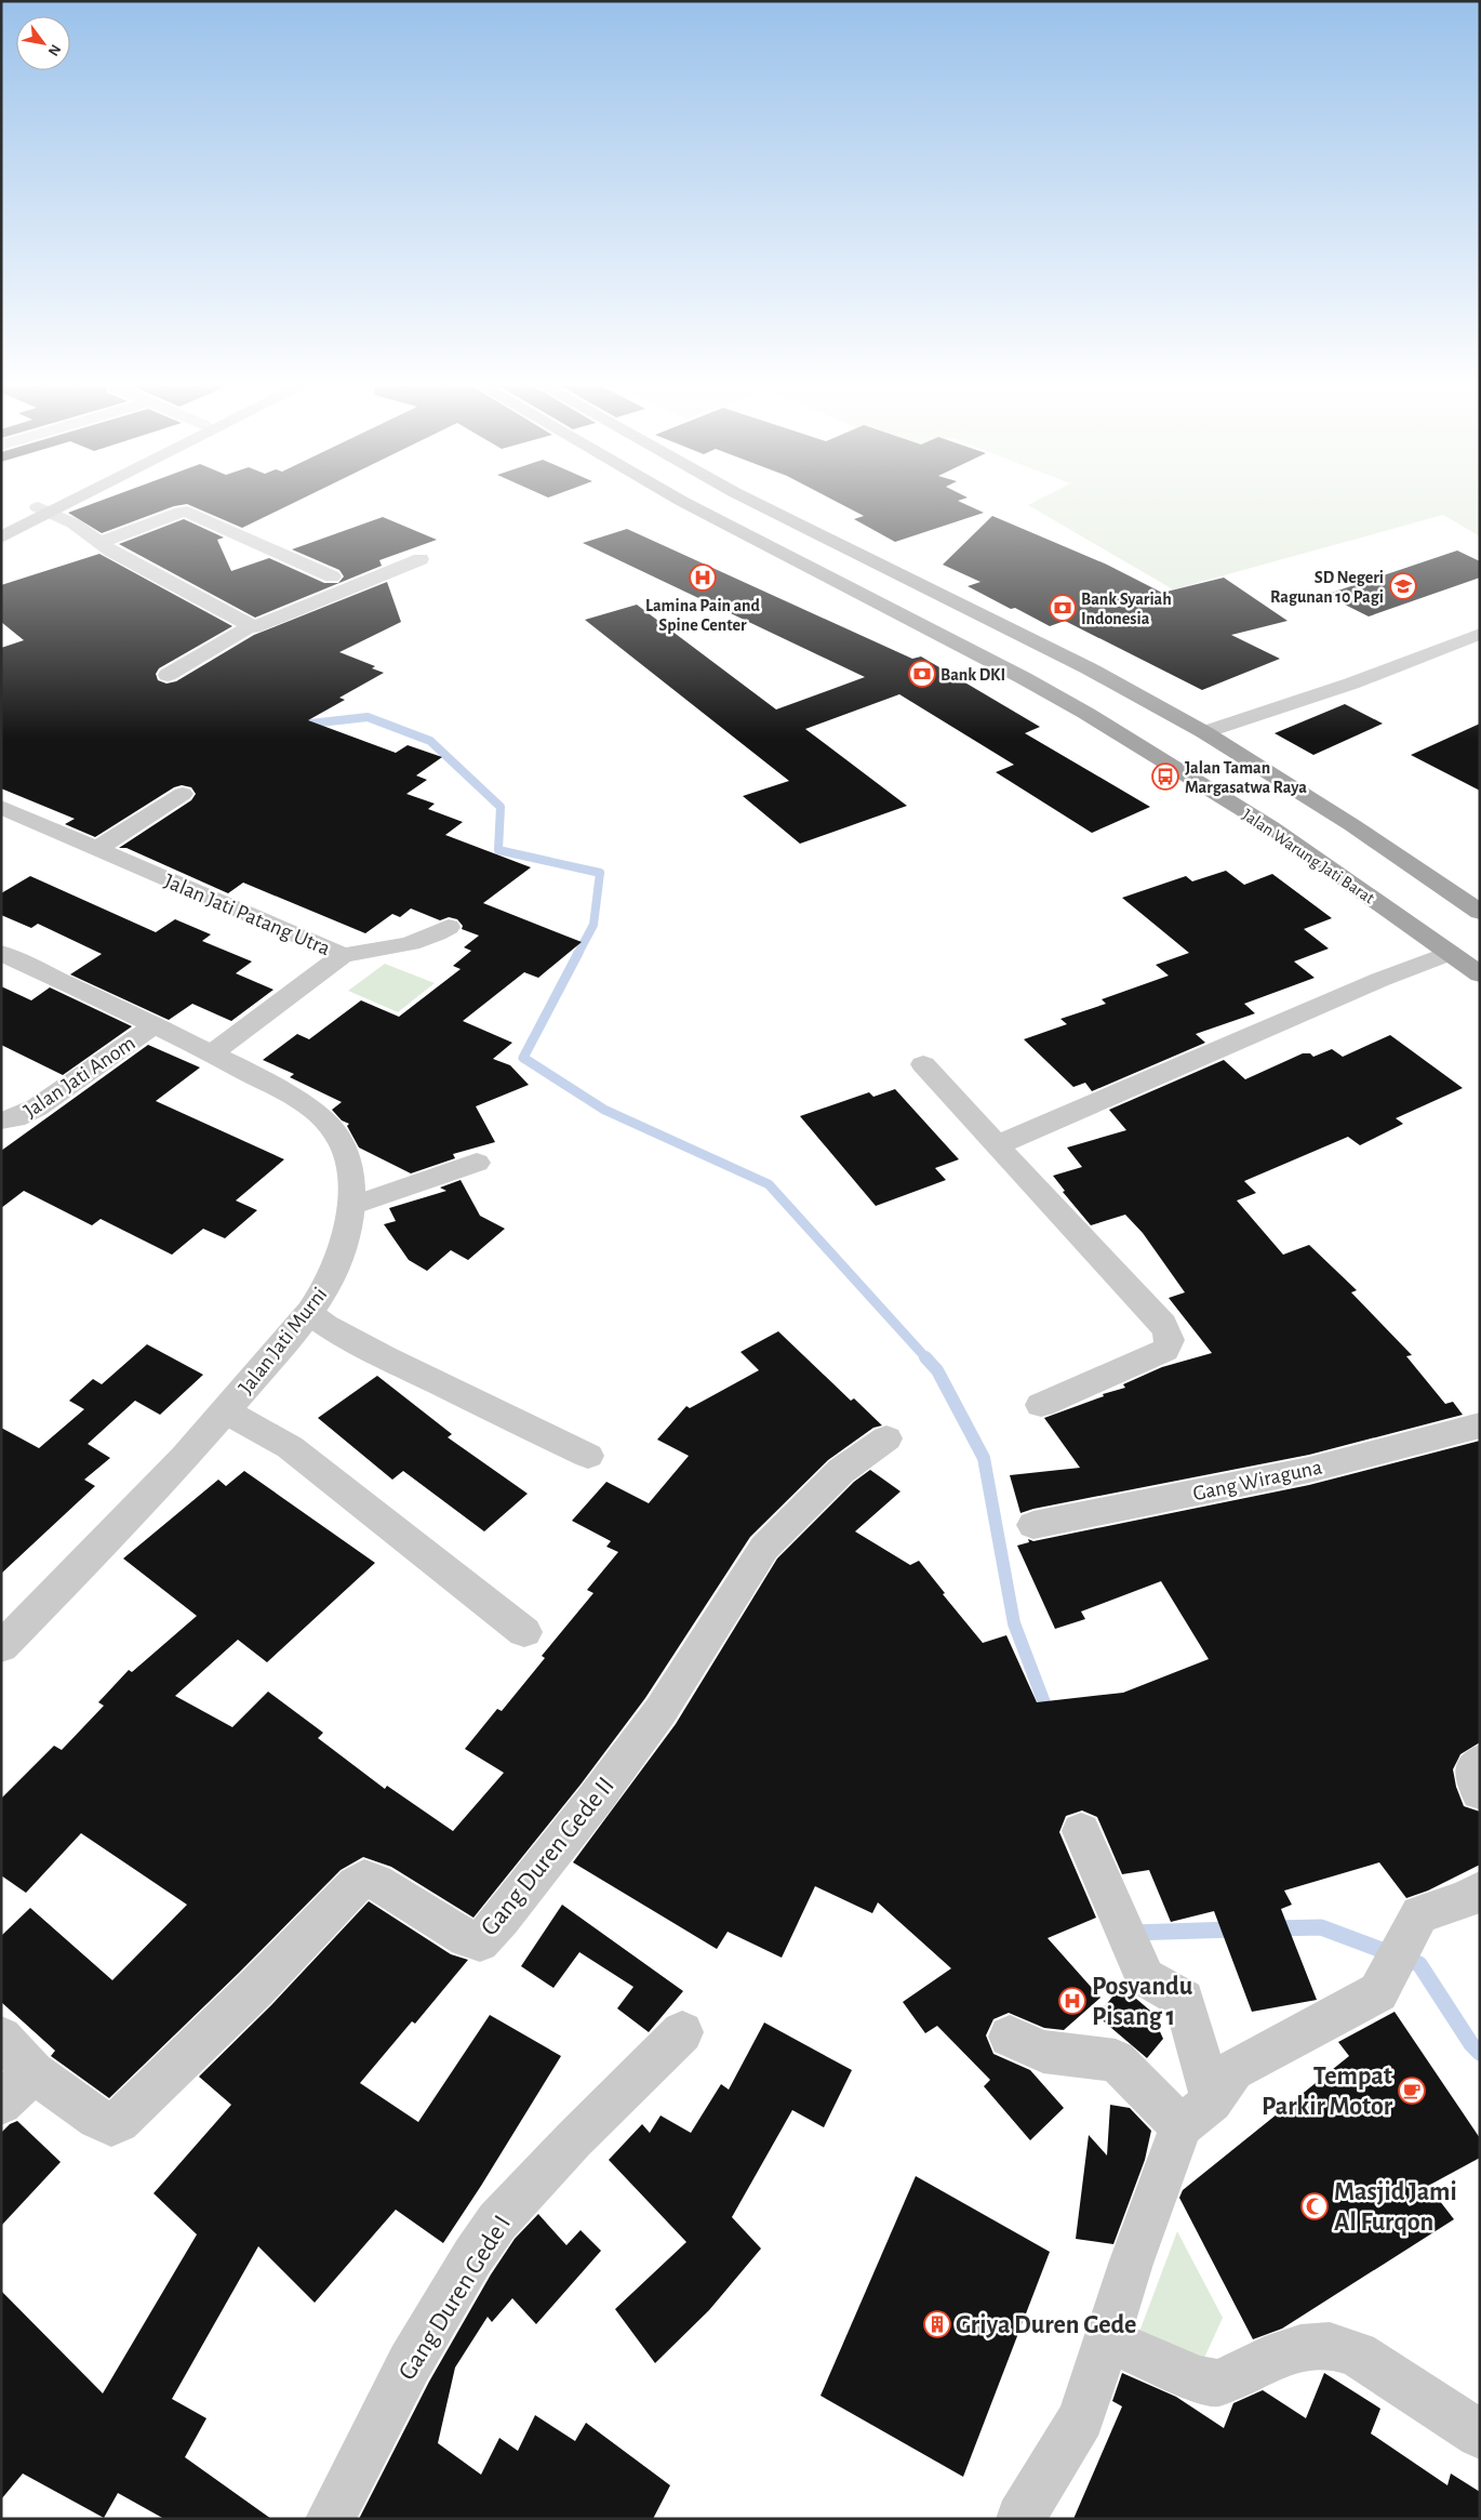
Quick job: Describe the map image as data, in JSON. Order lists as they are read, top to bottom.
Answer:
{
  "streets": {
    "main road": ["Jalan Warung Jati Barat"],
    "street": [
      "Jalan Jati Patang Utra",
      "Jalan Jati Anom",
      "Jalan Jati Murni",
      "Gang Wiraguna",
      "Gang Duren Gede II",
      "Gang Duren Gede I"
    ]
  },
  "crossings": [
    ["Jalan Jati Patang Utra", "Jalan Jati Murni"],
    ["Jalan Jati Anom", "Jalan Jati Murni"]
  ],
  "places": {
    "hospital": ["Lamina Pain and Spine Center", "Posyandu Pisang 1"],
    "school or university": ["SD Negeri Ragunan 10 Pagi"],
    "bank": ["Bank Syariah Indonesia", "Bank DKI"],
    "bus stop": ["Jalan Taman Margasatwa Raya"],
    "cafe": ["Tempat Parkir Motor"],
    "mosque": ["Masjid Jami Al Furqon"],
    "building": ["Griya Duren Gede"]
  },
  "north": "bottom right"
}
